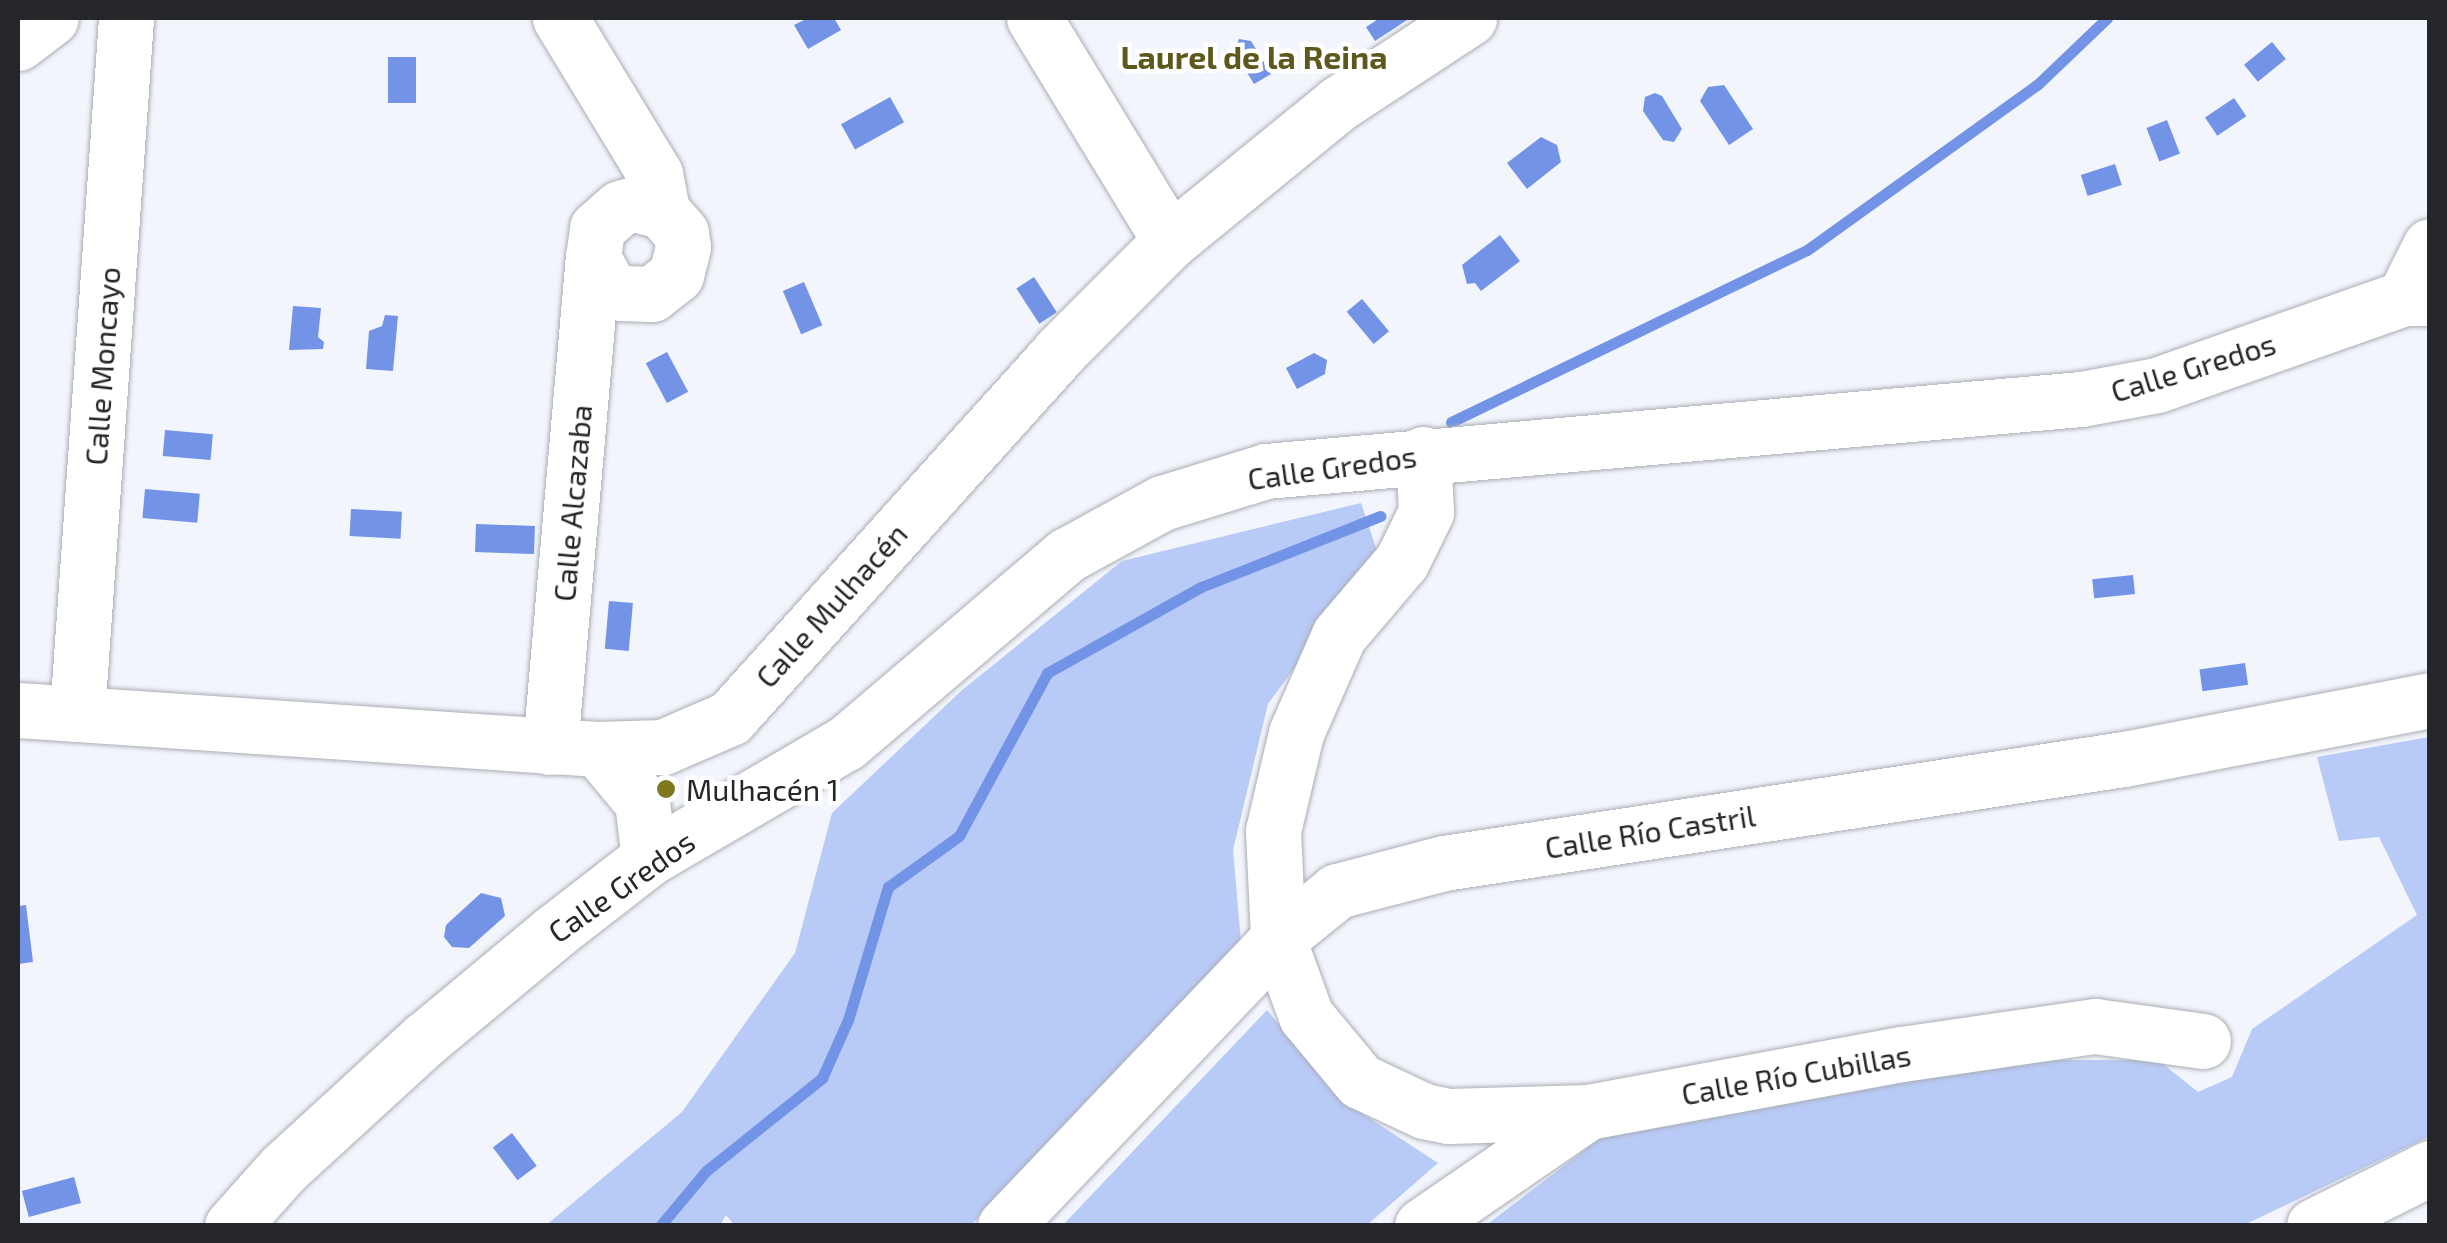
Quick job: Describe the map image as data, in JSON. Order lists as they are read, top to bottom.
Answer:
{
  "streets": {
    "street": [
      "Calle Moncayo",
      "Calle Gredos",
      "Calle Alcazaba",
      "Calle Mulhacén",
      "Calle Río Castril",
      "Calle Río Cubillas"
    ]
  },
  "crossings": [
    ["Calle Moncayo", "Calle Mulhacén"],
    ["Calle Alcazaba", "Calle Mulhacén"]
  ],
  "districts": ["Laurel de la Reina"],
  "places": ["Mulhacén 1"]
}
